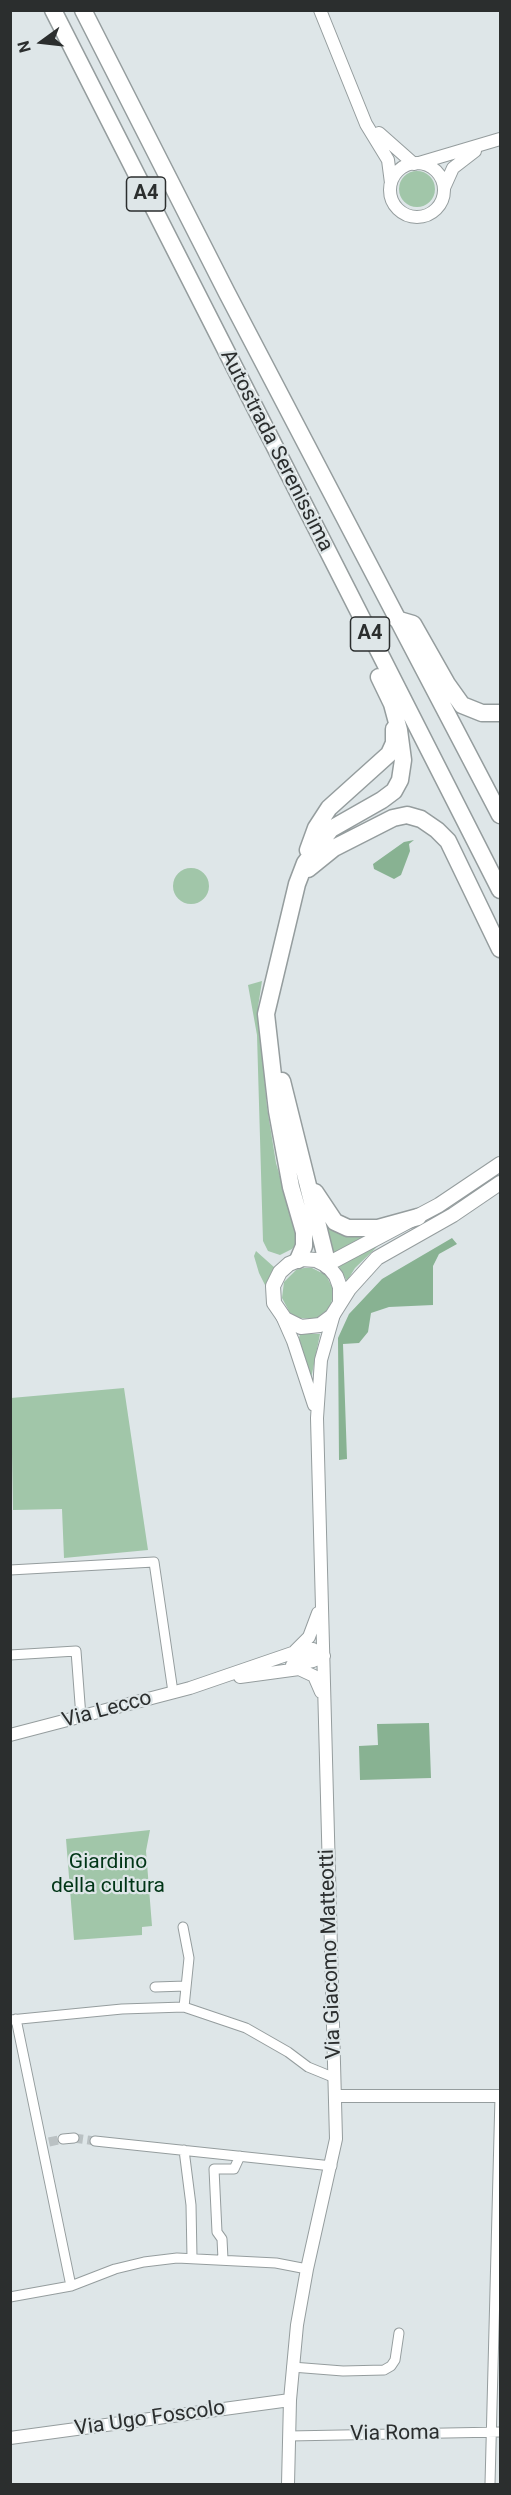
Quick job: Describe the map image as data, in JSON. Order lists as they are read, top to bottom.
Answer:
{
  "streets": {
    "highway": ["A4", "Autostrada Serenissima"],
    "street": [
      "Via Lecco",
      "Via Giacomo Matteotti",
      "Via Ugo Foscolo",
      "Via Roma"
    ]
  },
  "crossings": [
    ["Via Lecco", "Via Giacomo Matteotti"],
    ["Via Giacomo Matteotti", "Via Ugo Foscolo"],
    ["Via Giacomo Matteotti", "Via Roma"]
  ],
  "parks": ["Giardino della cultura"],
  "north": "left"
}
